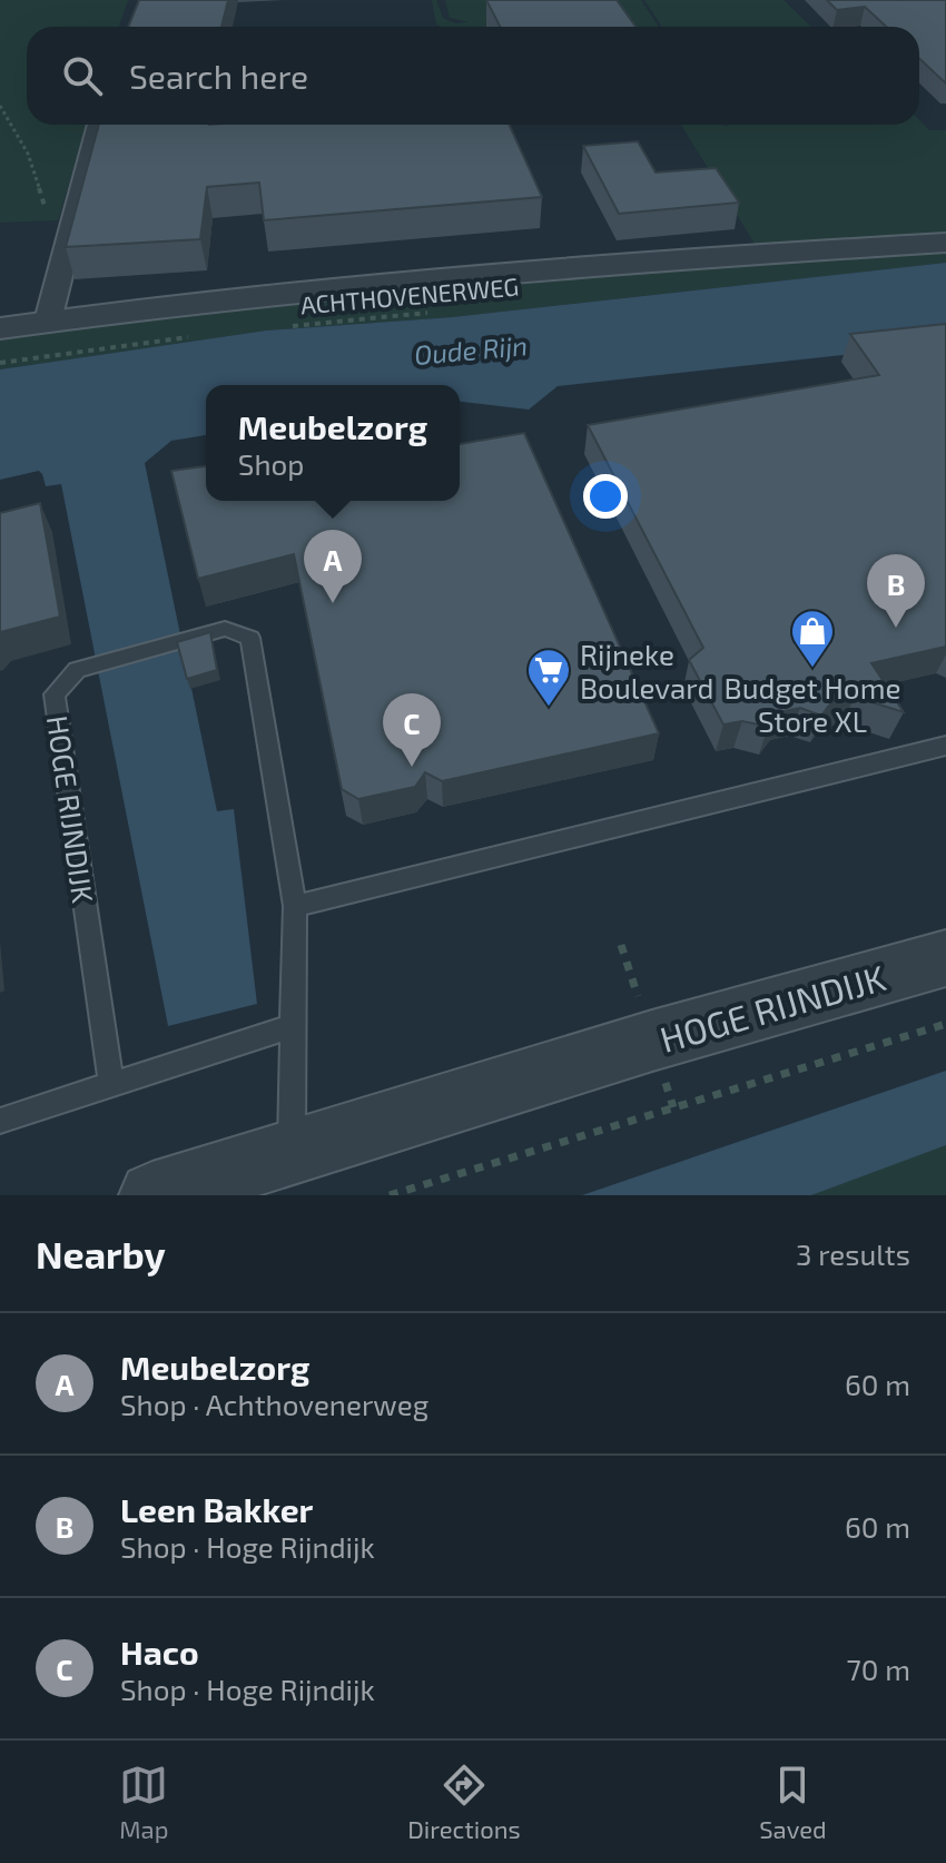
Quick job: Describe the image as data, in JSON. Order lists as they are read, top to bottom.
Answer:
{
  "streets": {
    "street": ["ACHTHOVENERWEG", "HOGE RIJNDIJK"]
  },
  "water": ["Oude Rijn"],
  "places": {
    "shop": ["Budget Home Store XL"],
    "supermarket": ["Rijneke Boulevard"]
  },
  "page": {
    "search": "Search here",
    "popup": ["Meubelzorg", "Shop"],
    "pins": ["A", "B", "C"],
    "heading": ["Nearby", "3 results"],
    "list": [
      {
        "mark": "A",
        "name": "Meubelzorg",
        "note": "Shop · Achthovenerweg",
        "value": "60 m"
      },
      {
        "mark": "B",
        "name": "Leen Bakker",
        "note": "Shop · Hoge Rijndijk",
        "value": "60 m"
      },
      {
        "mark": "C",
        "name": "Haco",
        "note": "Shop · Hoge Rijndijk",
        "value": "70 m"
      }
    ],
    "nav": ["Map", "Directions", "Saved"]
  }
}
